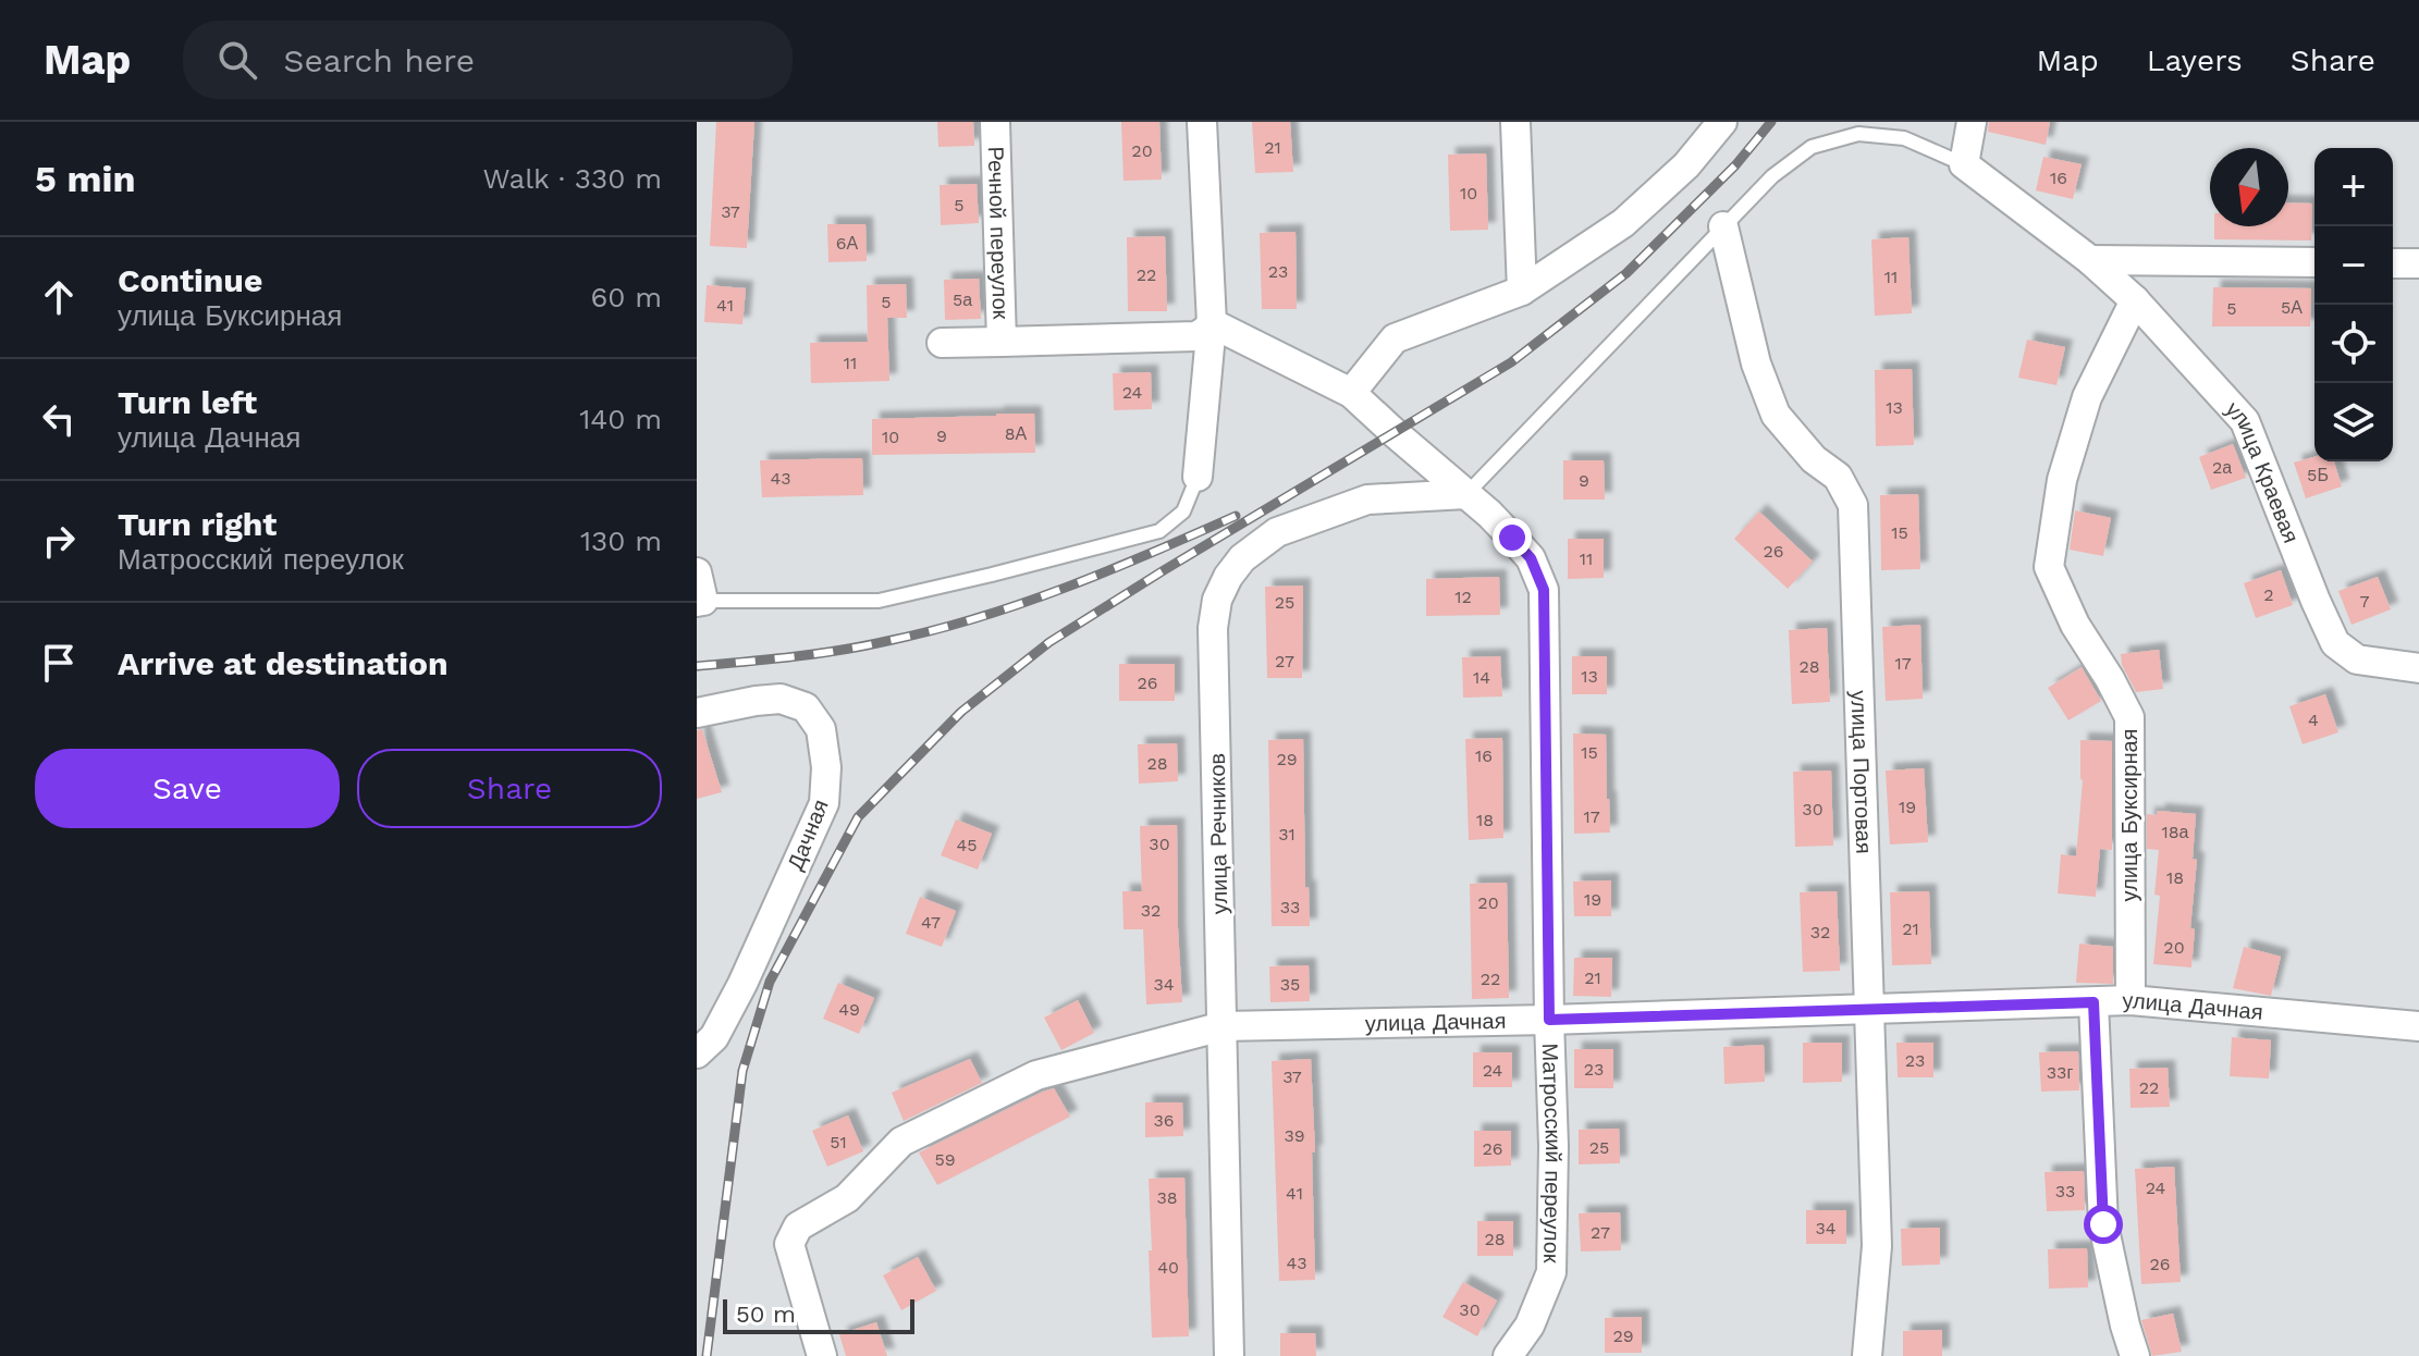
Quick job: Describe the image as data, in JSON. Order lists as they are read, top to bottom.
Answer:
{
  "streets": {
    "street": [
      "Речной переулок",
      "улица Краевая",
      "улица Портовая",
      "улица Буксирная",
      "улица Речников",
      "Дачная",
      "улица Дачная",
      "Матросский переулок"
    ]
  },
  "crossings": [
    ["улица Краевая", "улица Буксирная"],
    ["улица Портовая", "улица Дачная"],
    ["улица Буксирная", "улица Дачная"],
    ["улица Речников", "улица Дачная"],
    ["улица Речников", "Матросский переулок"],
    ["улица Дачная", "Матросский переулок"]
  ],
  "house_numbers": [
    "21",
    "20",
    "16",
    "10",
    "5",
    "37",
    "6А",
    "23",
    "22",
    "11",
    "5а",
    "5",
    "41",
    "5А",
    "5",
    "11",
    "24",
    "13",
    "8А",
    "9",
    "10",
    "2а",
    "5Б",
    "43",
    "9",
    "15",
    "26",
    "11",
    "2",
    "12",
    "7",
    "25",
    "27",
    "17",
    "28",
    "13",
    "14",
    "26",
    "4",
    "15",
    "16",
    "29",
    "28",
    "19",
    "30",
    "17",
    "18",
    "18а",
    "31",
    "30",
    "45",
    "18",
    "19",
    "20",
    "33",
    "32",
    "47",
    "21",
    "32",
    "20",
    "21",
    "22",
    "34",
    "35",
    "49",
    "23",
    "23",
    "24",
    "33г",
    "37",
    "22",
    "36",
    "39",
    "51",
    "25",
    "26",
    "59",
    "24",
    "33",
    "41",
    "38",
    "34",
    "27",
    "28",
    "43",
    "26",
    "40",
    "30",
    "29"
  ],
  "scale_bar": "50 m",
  "north": "bottom",
  "page": {
    "header": "Map",
    "search": "Search here",
    "nav": ["Map", "Layers", "Share"],
    "heading": ["5 min", "Walk · 330 m"],
    "map_buttons": ["+", "−"],
    "list": [
      ["Continue", "улица Буксирная", "60 m"],
      ["Turn left", "улица Дачная", "140 m"],
      ["Turn right", "Матросский переулок", "130 m"],
      "Arrive at destination"
    ],
    "buttons": ["Save", "Share"],
    "scale": "50 m"
  }
}
